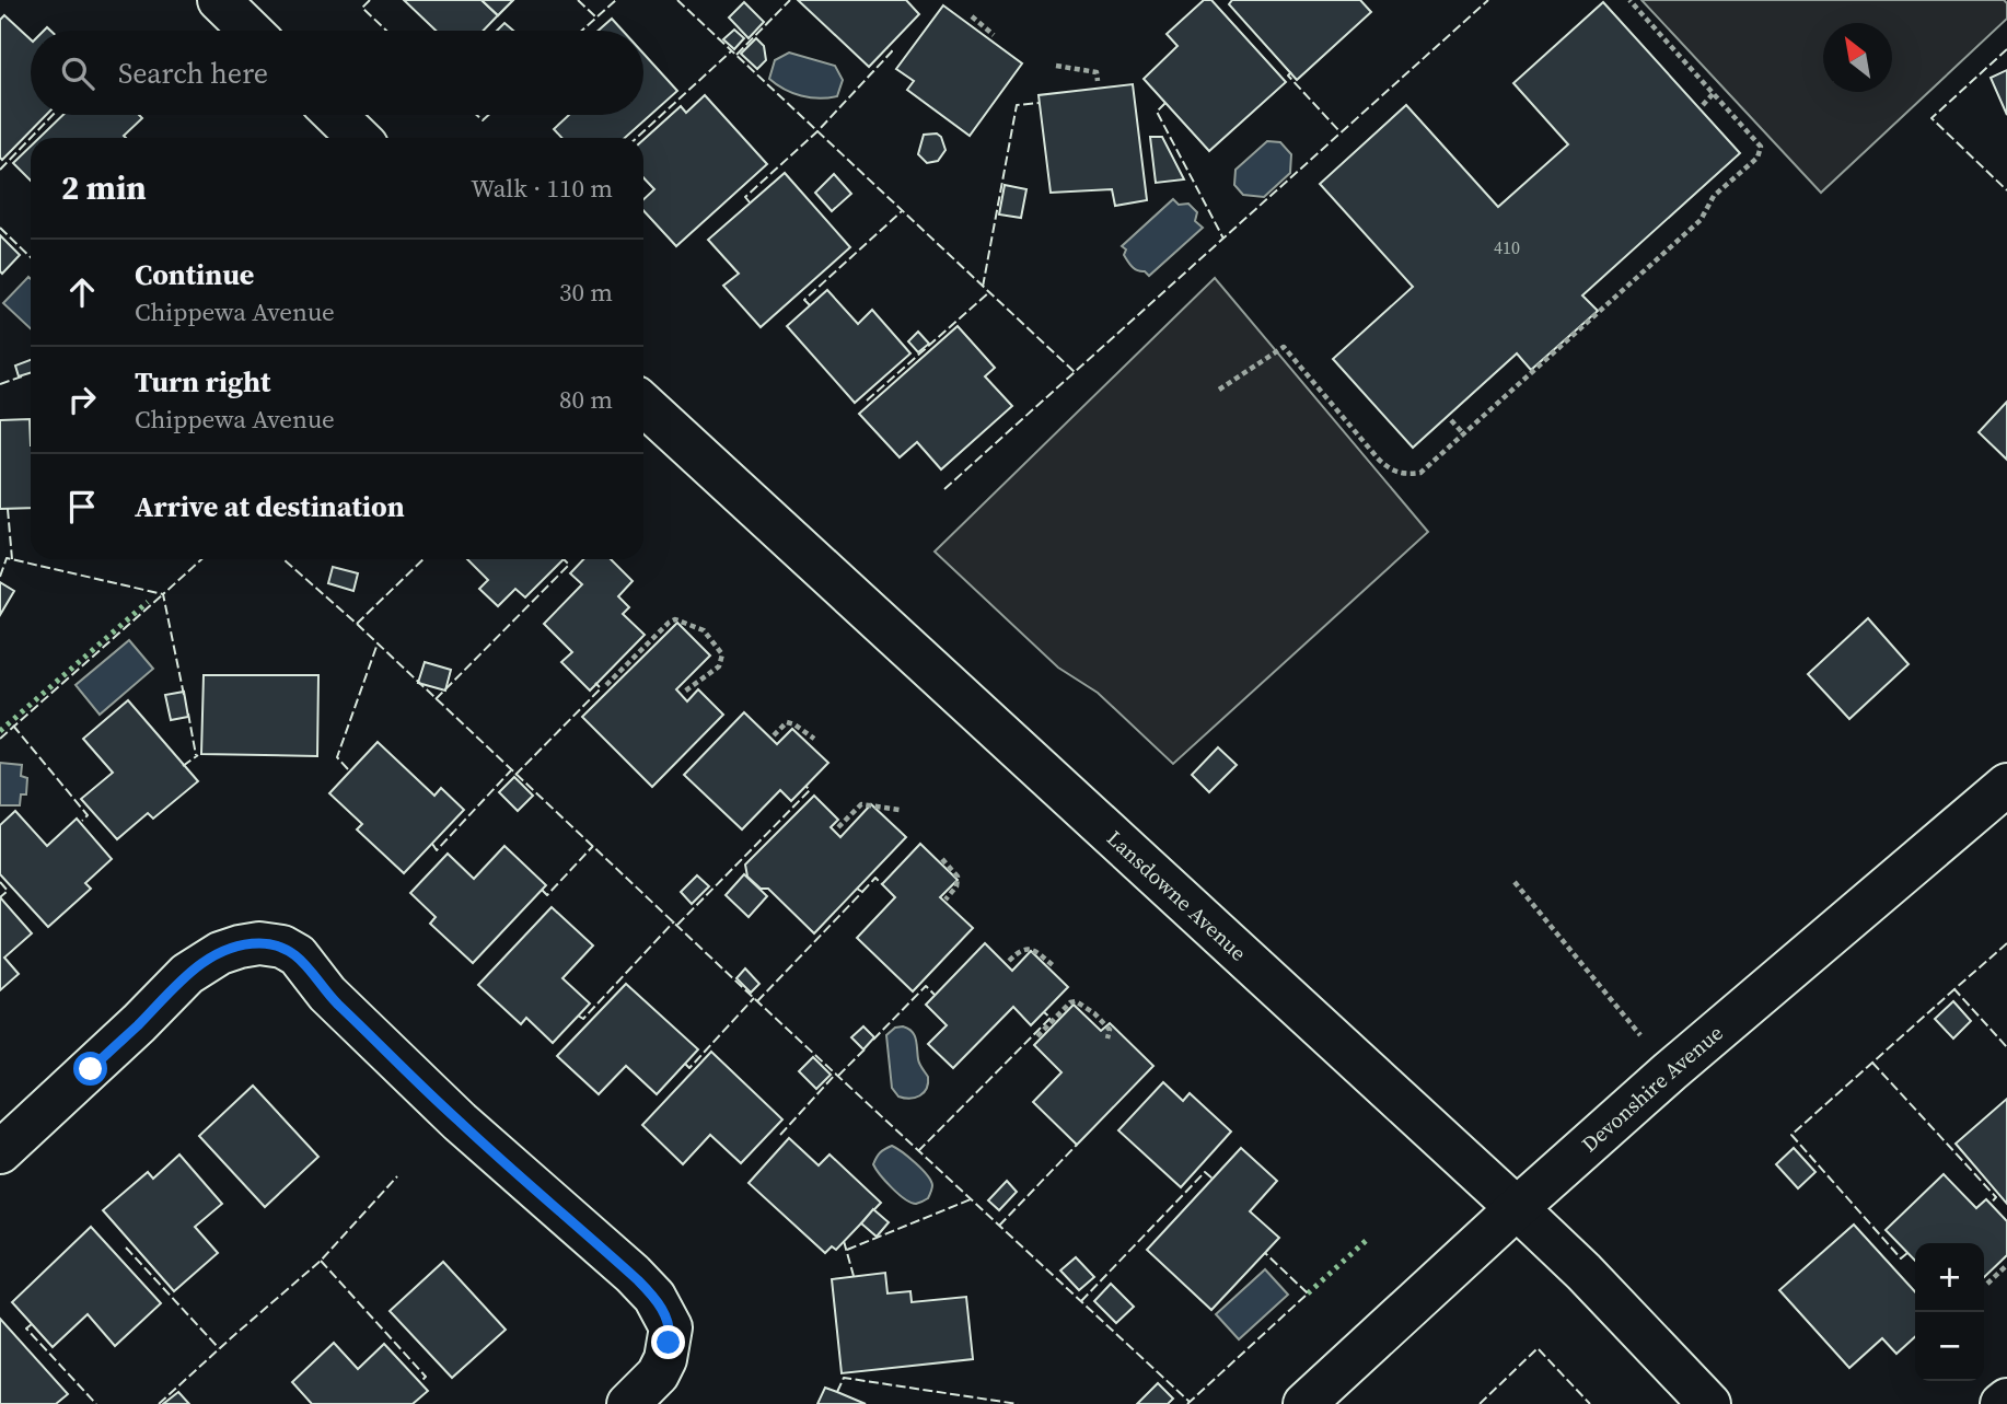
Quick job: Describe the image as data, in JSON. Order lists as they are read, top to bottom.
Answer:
{
  "streets": {
    "main road": ["Lansdowne Avenue", "Devonshire Avenue"]
  },
  "crossings": [
    ["Lansdowne Avenue", "Devonshire Avenue"]
  ],
  "house_numbers": ["410"],
  "north": "top left",
  "page": {
    "search": "Search here",
    "heading": ["2 min", "Walk · 110 m"],
    "list": [
      ["Continue", "Chippewa Avenue", "30 m"],
      ["Turn right", "Chippewa Avenue", "80 m"],
      "Arrive at destination"
    ],
    "map_buttons": ["+", "−"]
  }
}
